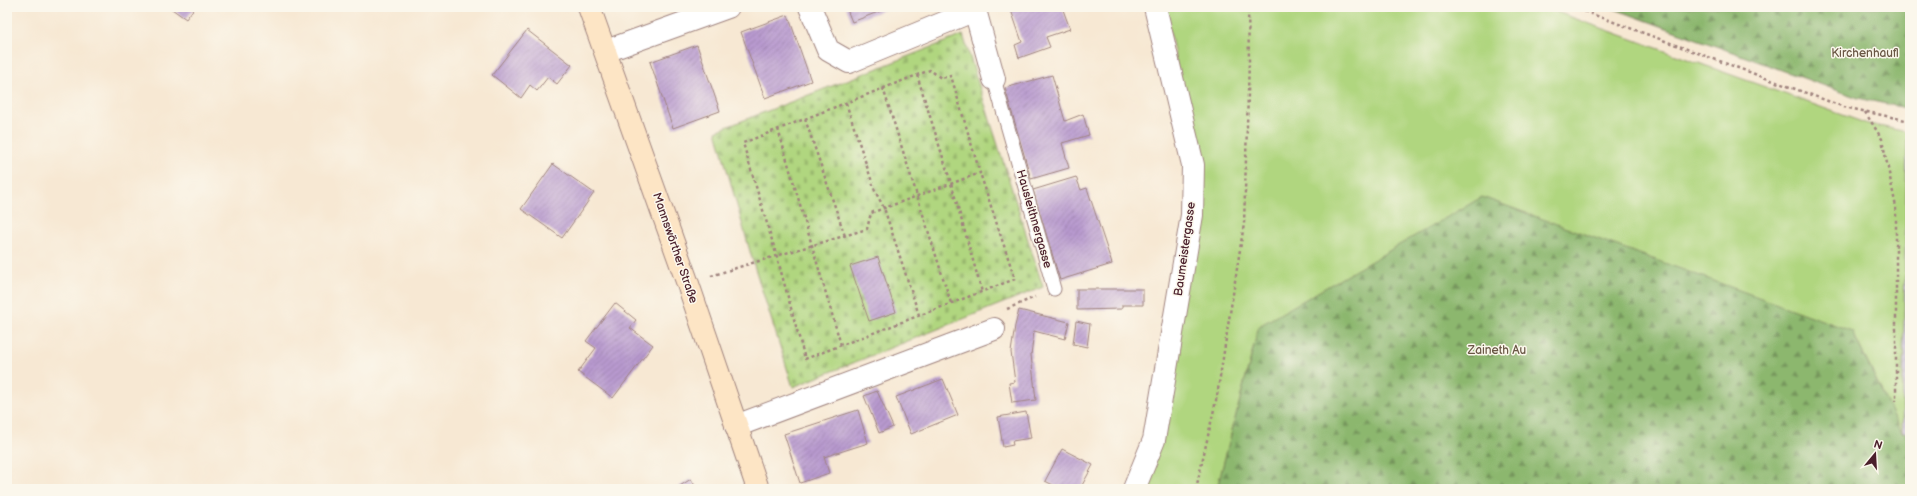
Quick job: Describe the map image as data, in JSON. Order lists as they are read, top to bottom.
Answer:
{
  "streets": {
    "main road": ["Mannswörther Straße"],
    "street": ["Hausleithnergasse", "Baumeistergasse"]
  },
  "parks": ["Kirchenhaufl", "Zaineth Au"],
  "north": "top"
}
